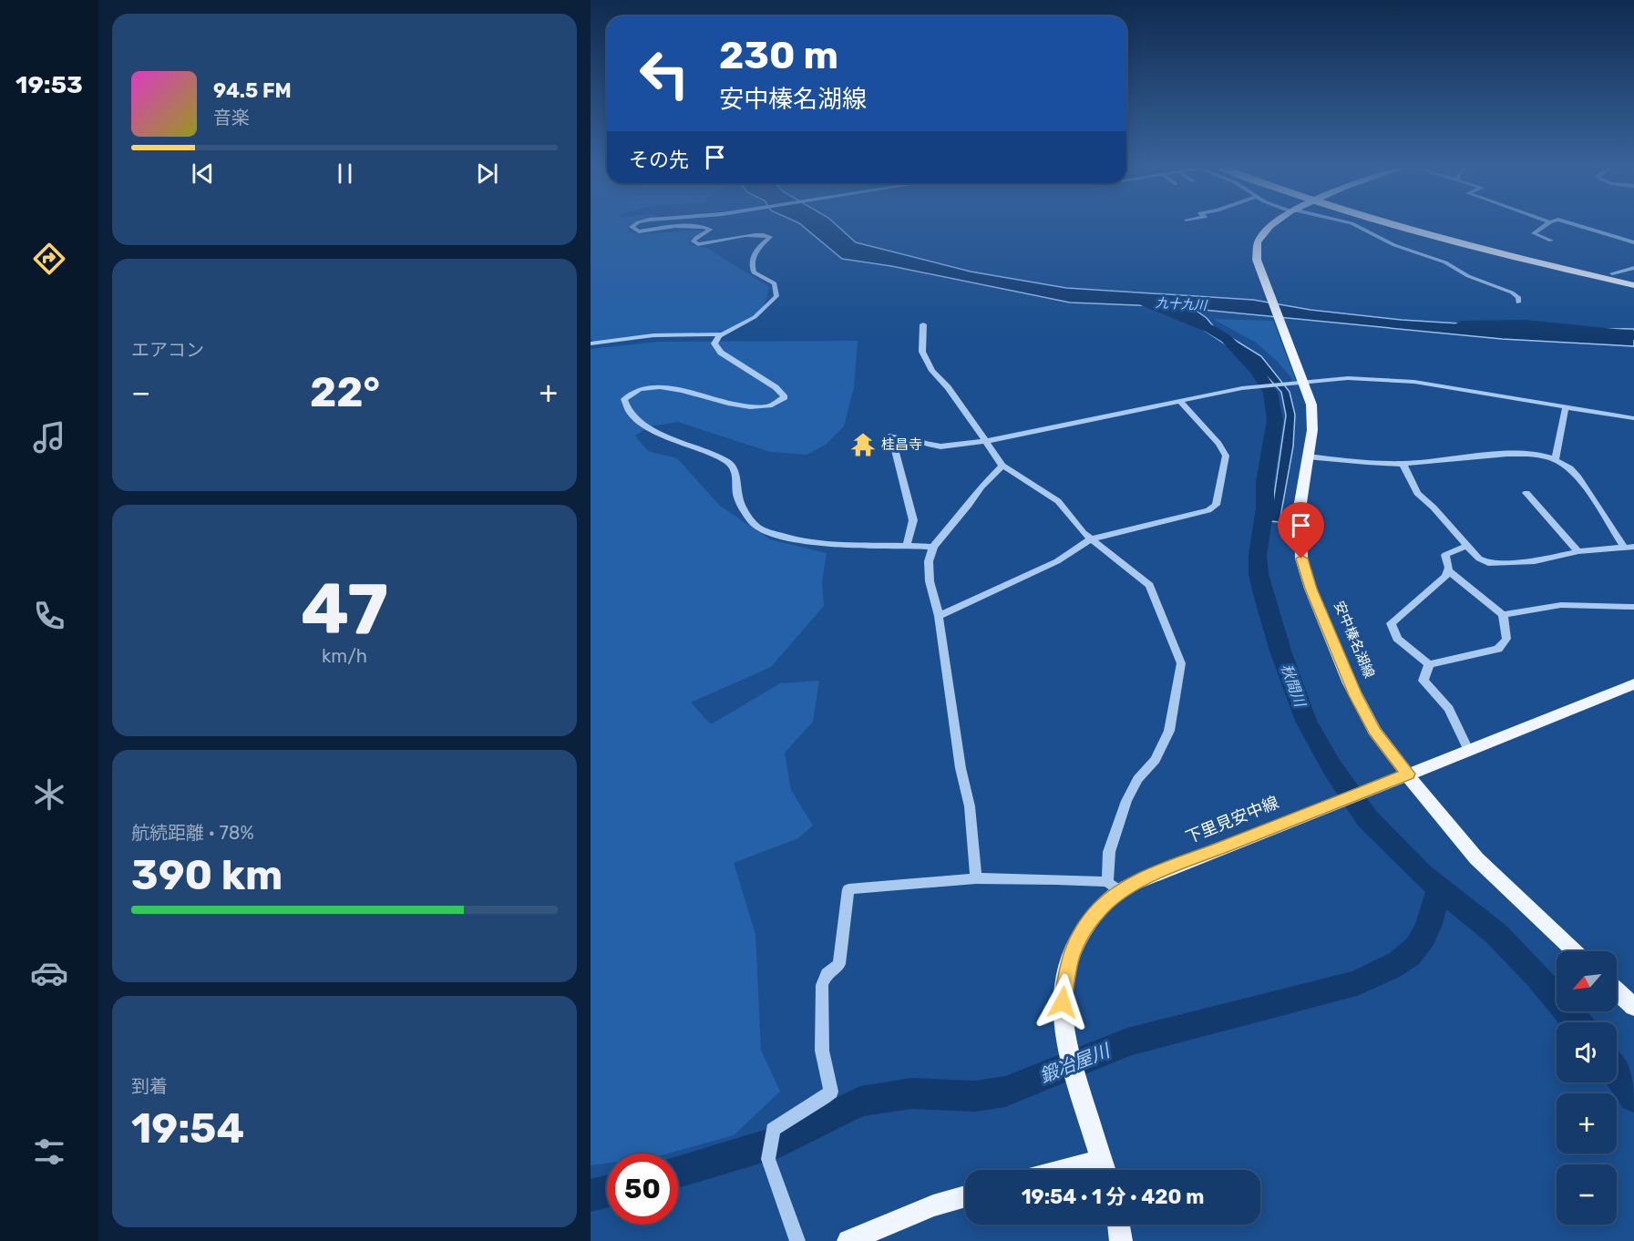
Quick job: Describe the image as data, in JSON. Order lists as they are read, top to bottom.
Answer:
{
  "streets": {
    "main road": ["安中榛名湖線", "下里見安中線"]
  },
  "crossings": [
    ["安中榛名湖線", "下里見安中線"]
  ],
  "water": ["九十九川", "秋間川", "鍛冶屋川"],
  "places": {
    "temple": ["桂昌寺"]
  },
  "north": "bottom left",
  "page": {
    "tabs": "19:53",
    "turn": ["230 m", "安中榛名湖線"],
    "song": ["94.5 FM", "音楽"],
    "then": "その先",
    "tile": [
      "エアコン",
      ["47", "km/h"],
      ["航続距離 · 78%", "390 km"],
      ["到着", "19:54"]
    ],
    "heat": ["−", "22°", "+"],
    "map_buttons": ["+", "−"],
    "limit": "50",
    "trip": "19:54 · 1 分 · 420 m"
  }
}
